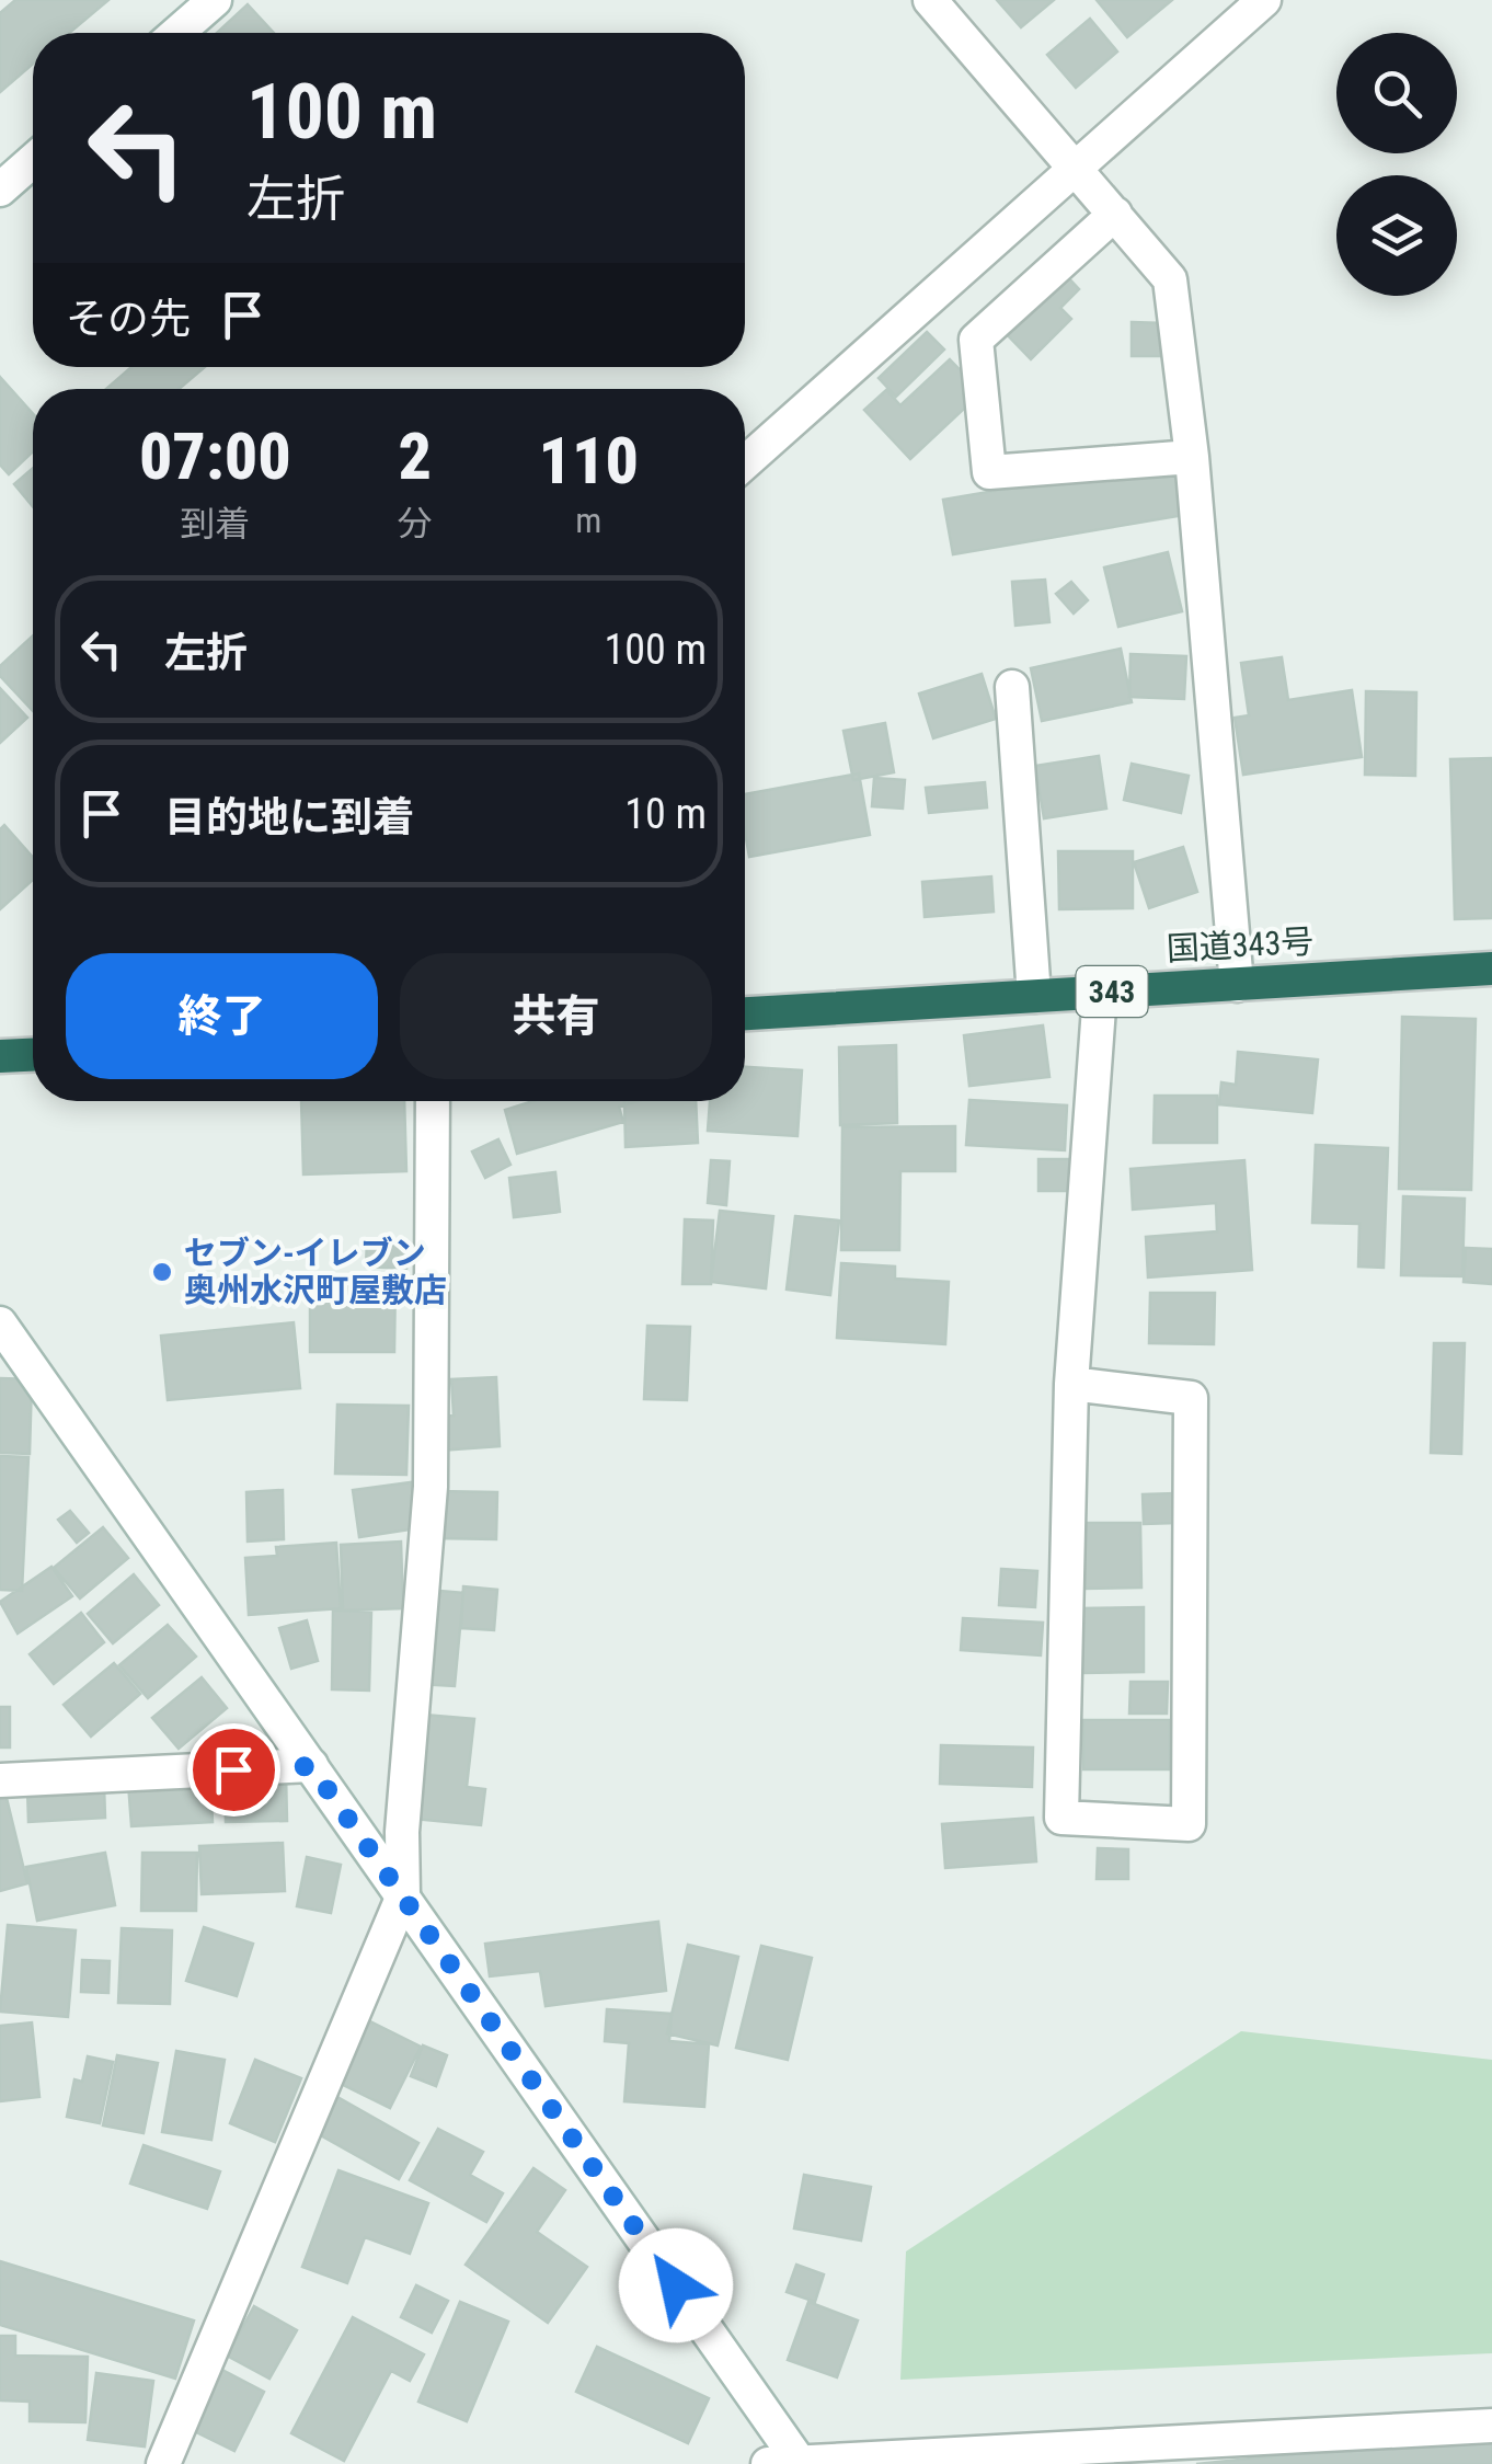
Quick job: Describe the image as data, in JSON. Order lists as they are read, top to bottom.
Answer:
{
  "streets": {
    "highway": ["国道343号", "343"]
  },
  "places": ["セブン-イレブン 奥州水沢町屋敷店"],
  "page": {
    "turn": ["100 m", "左折"],
    "then": "その先",
    "eta": [
      "07:00",
      "到着",
      "2",
      "分",
      "110",
      "m"
    ],
    "list": [
      {
        "name": "左折",
        "value": "100 m"
      },
      {
        "name": "目的地に到着",
        "value": "10 m"
      }
    ],
    "buttons": ["終了", "共有"]
  }
}
